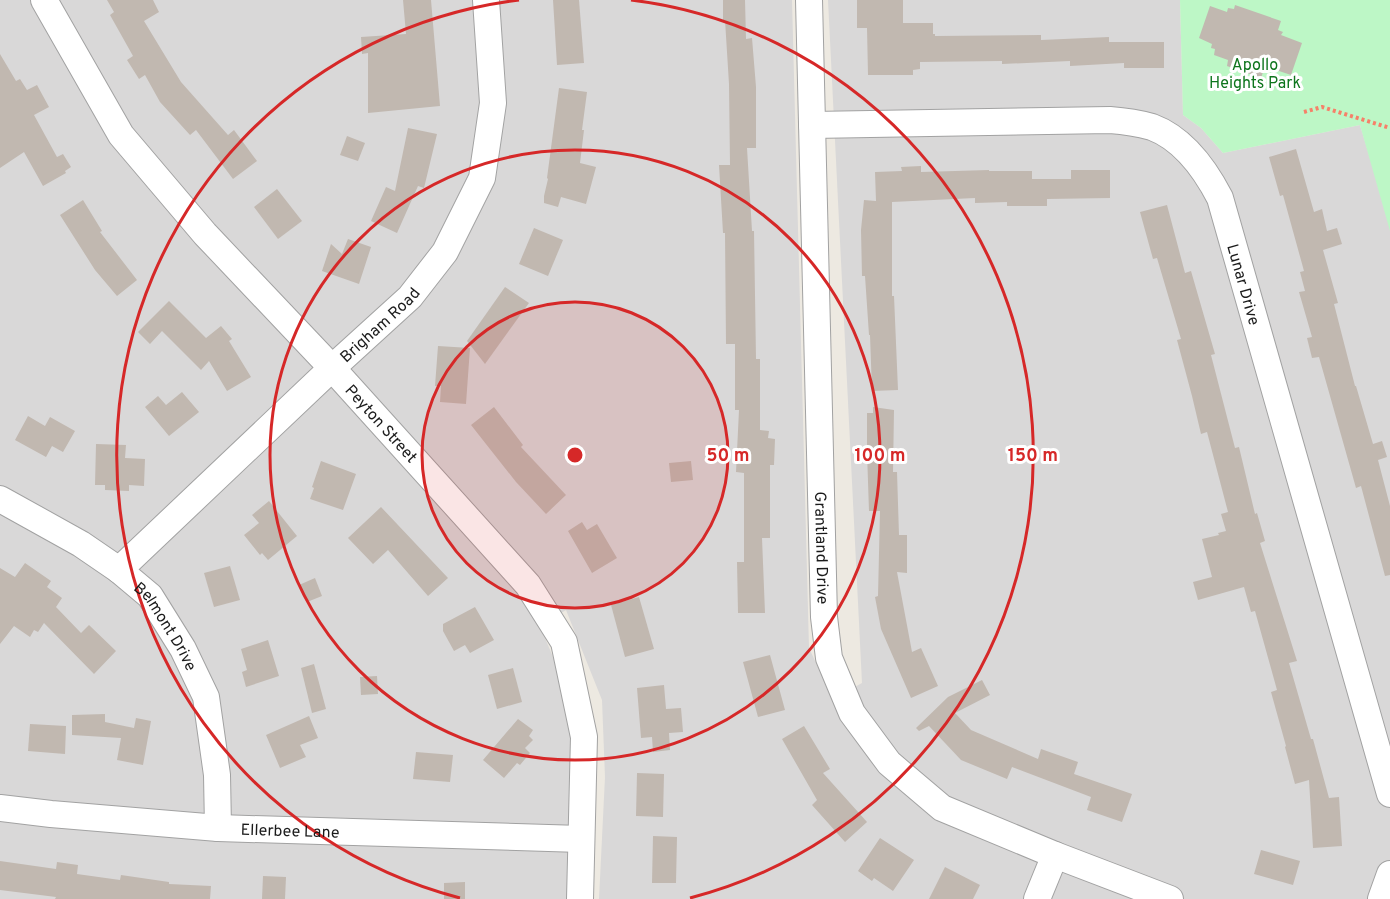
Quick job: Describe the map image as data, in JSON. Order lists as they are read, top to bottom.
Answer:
{
  "streets": {
    "street": [
      "Lunar Drive",
      "Brigham Road",
      "Peyton Street",
      "Grantland Drive",
      "Belmont Drive",
      "Ellerbee Lane"
    ]
  },
  "crossings": [
    ["Lunar Drive", "Grantland Drive"],
    ["Brigham Road", "Peyton Street"],
    ["Brigham Road", "Belmont Drive"],
    ["Peyton Street", "Ellerbee Lane"],
    ["Belmont Drive", "Ellerbee Lane"]
  ],
  "parks": ["Apollo Heights Park"],
  "rings": ["50 m", "100 m", "150 m"]
}
